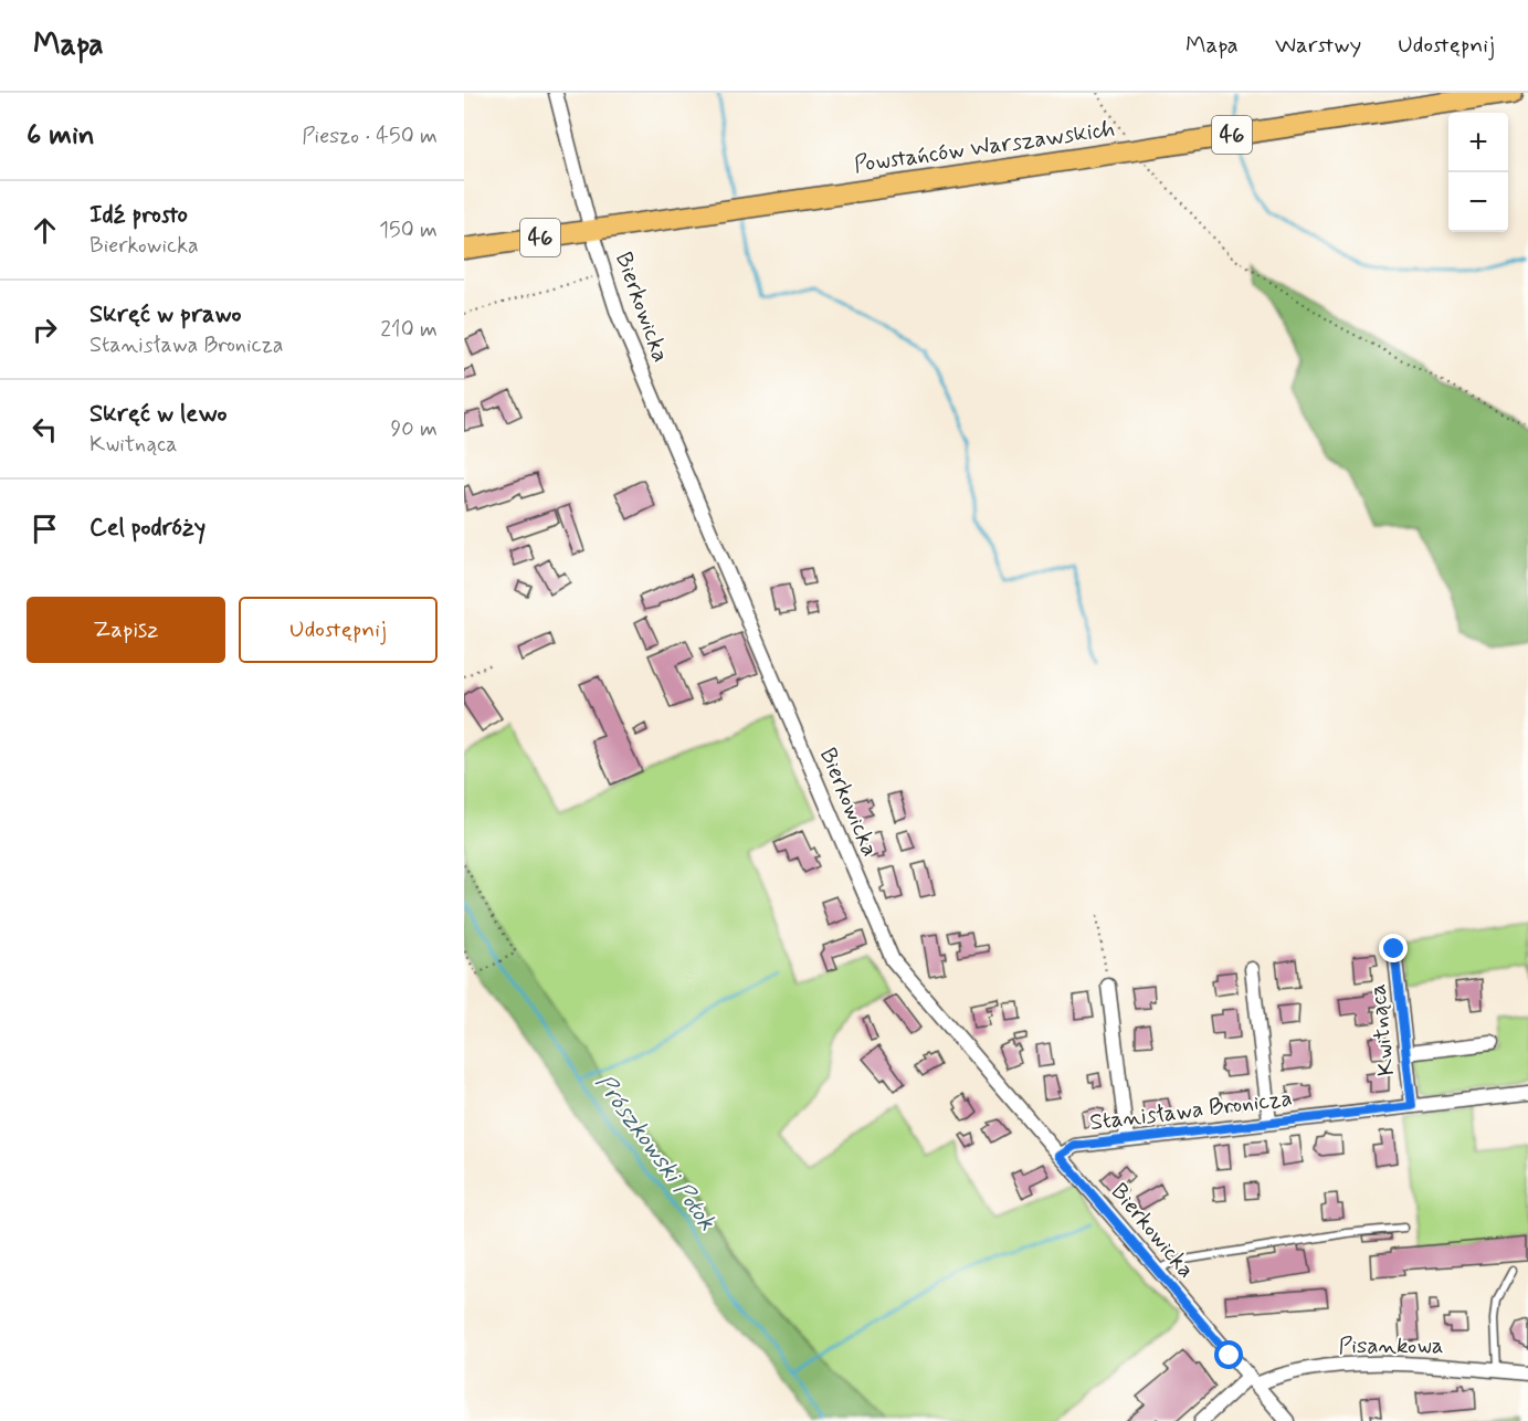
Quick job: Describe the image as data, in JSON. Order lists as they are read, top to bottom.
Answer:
{
  "streets": {
    "main road": ["46", "Powstańców Warszawskich"],
    "street": [
      "Bierkowicka",
      "Kwitnąca",
      "Stanisława Bronicza",
      "Pisankowa"
    ]
  },
  "crossings": [
    ["Powstańców Warszawskich", "Bierkowicka"],
    ["Bierkowicka", "Stanisława Bronicza"],
    ["Bierkowicka", "Pisankowa"],
    ["Kwitnąca", "Stanisława Bronicza"]
  ],
  "water": ["Prószkowski Potok"],
  "page": {
    "header": "Mapa",
    "nav": ["Mapa", "Warstwy", "Udostępnij"],
    "heading": ["6 min", "Pieszo · 450 m"],
    "map_buttons": ["+", "−"],
    "list": [
      ["Idź prosto", "Bierkowicka", "150 m"],
      ["Skręć w prawo", "Stanisława Bronicza", "210 m"],
      ["Skręć w lewo", "Kwitnąca", "90 m"],
      "Cel podróży"
    ],
    "buttons": ["Zapisz", "Udostępnij"]
  }
}
